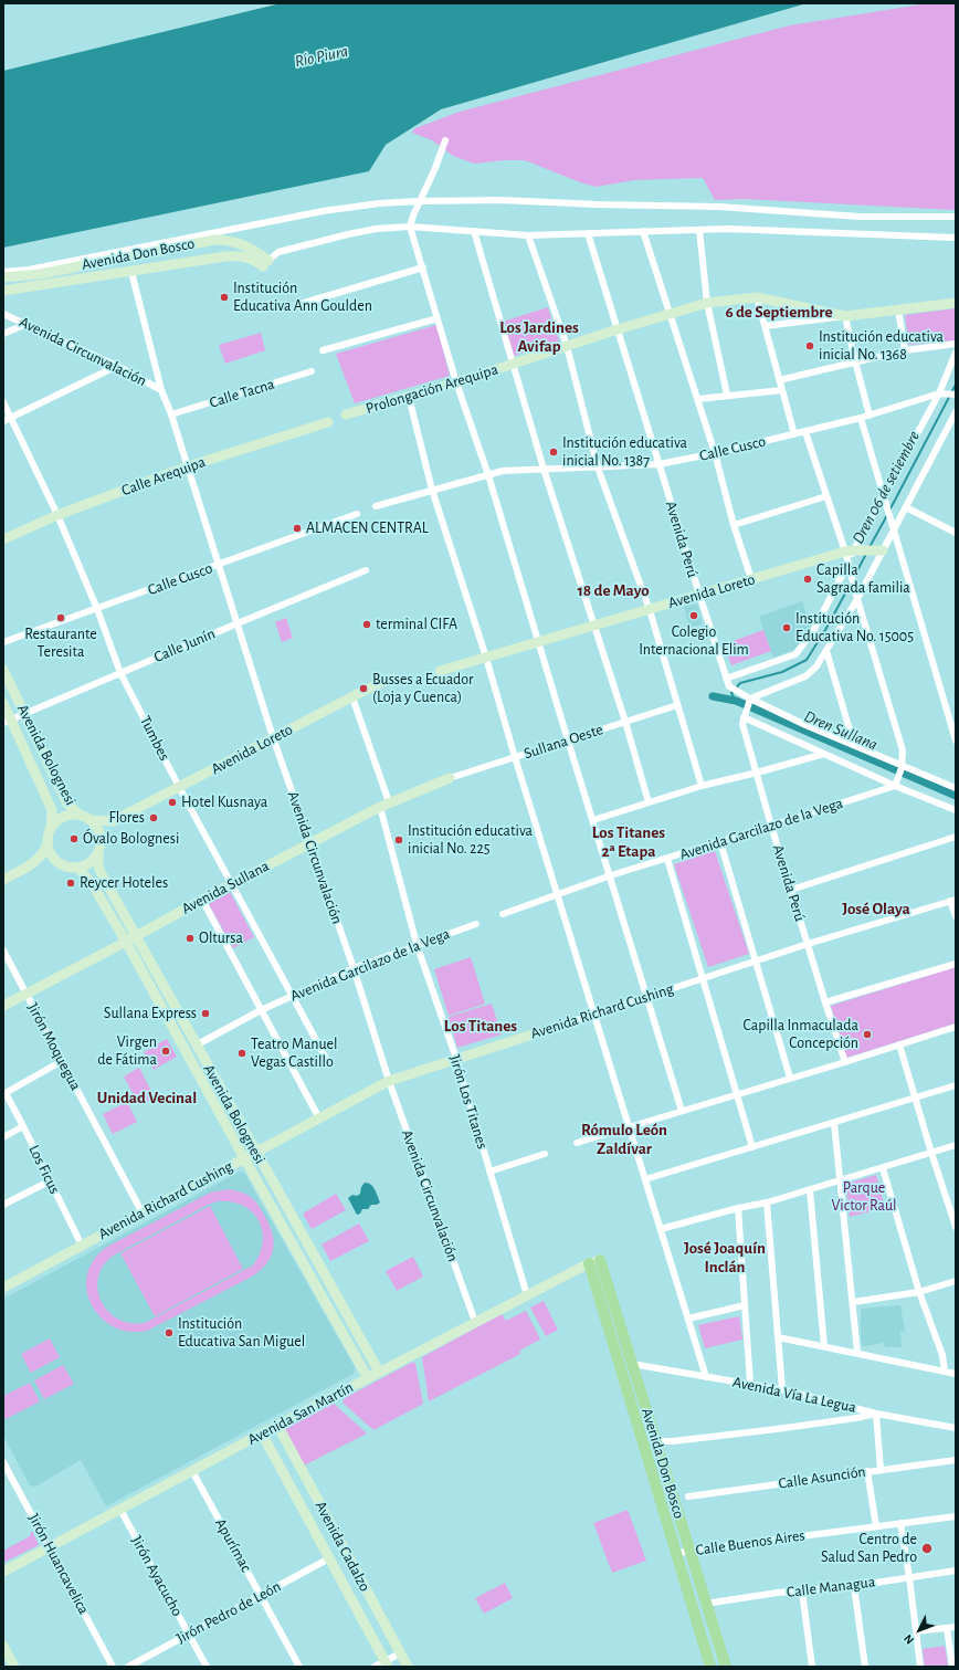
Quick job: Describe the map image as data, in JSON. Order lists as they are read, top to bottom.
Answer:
{
  "streets": {
    "main road": [
      "Avenida Don Bosco",
      "Prolongación Arequipa",
      "Calle Arequipa",
      "Avenida Loreto",
      "Avenida Bolognesi",
      "Avenida Sullana",
      "Avenida Richard Cushing",
      "Avenida San Martín",
      "Avenida Cadalzo"
    ],
    "street": [
      "Avenida Circunvalación",
      "Calle Tacna",
      "Calle Cusco",
      "Avenida Perú",
      "Calle Junín",
      "Tumbes",
      "Sullana Oeste",
      "Avenida Garcilazo de la Vega",
      "Jirón Moquegua",
      "Jirón Los Titanes",
      "Los Ficus",
      "Avenida Vía La Legua",
      "Calle Asunción",
      "Calle Buenos Aires",
      "Apurímac",
      "Jirón Huancavelica",
      "Jirón Ayacucho",
      "Calle Managua",
      "Jirón Pedro de León"
    ]
  },
  "crossings": [
    ["Avenida Don Bosco", "Avenida Circunvalación"],
    ["Avenida Don Bosco", "Avenida Vía La Legua"],
    ["Avenida Don Bosco", "Avenida San Martín"],
    ["Avenida Don Bosco", "Calle Buenos Aires"],
    ["Avenida Don Bosco", "Calle Managua"],
    ["Avenida Circunvalación", "Calle Tacna"],
    ["Avenida Circunvalación", "Calle Cusco"],
    ["Avenida Circunvalación", "Calle Arequipa"],
    ["Avenida Circunvalación", "Avenida Loreto"],
    ["Avenida Circunvalación", "Calle Junín"],
    ["Avenida Circunvalación", "Avenida Garcilazo de la Vega"],
    ["Avenida Circunvalación", "Avenida Sullana"],
    ["Avenida Circunvalación", "Avenida Richard Cushing"],
    ["Avenida Circunvalación", "Avenida San Martín"],
    ["Prolongación Arequipa", "Avenida Perú"],
    ["Calle Cusco", "Avenida Perú"],
    ["Calle Cusco", "Tumbes"],
    ["Calle Arequipa", "Tumbes"],
    ["Avenida Perú", "Avenida Loreto"],
    ["Avenida Perú", "Avenida Garcilazo de la Vega"],
    ["Avenida Perú", "Avenida Richard Cushing"],
    ["Avenida Loreto", "Tumbes"],
    ["Avenida Loreto", "Jirón Los Titanes"],
    ["Calle Junín", "Tumbes"],
    ["Calle Junín", "Avenida Bolognesi"],
    ["Tumbes", "Avenida Garcilazo de la Vega"],
    ["Tumbes", "Avenida Sullana"],
    ["Sullana Oeste", "Avenida Sullana"],
    ["Avenida Bolognesi", "Avenida Garcilazo de la Vega"],
    ["Avenida Bolognesi", "Avenida Sullana"],
    ["Avenida Bolognesi", "Avenida Richard Cushing"],
    ["Avenida Bolognesi", "Avenida San Martín"],
    ["Avenida Garcilazo de la Vega", "Jirón Los Titanes"],
    ["Avenida Sullana", "Jirón Moquegua"],
    ["Avenida Sullana", "Jirón Los Titanes"],
    ["Avenida Richard Cushing", "Jirón Moquegua"],
    ["Avenida Richard Cushing", "Jirón Los Titanes"],
    ["Avenida Richard Cushing", "Los Ficus"],
    ["Jirón Los Titanes", "Avenida San Martín"],
    ["Avenida San Martín", "Apurímac"],
    ["Avenida San Martín", "Avenida Cadalzo"],
    ["Avenida San Martín", "Jirón Huancavelica"],
    ["Avenida San Martín", "Jirón Ayacucho"],
    ["Apurímac", "Jirón Pedro de León"],
    ["Avenida Cadalzo", "Jirón Pedro de León"],
    ["Jirón Ayacucho", "Jirón Pedro de León"]
  ],
  "districts": [
    "6 de Septiembre",
    "Los Jardines Avifap",
    "18 de Mayo",
    "Los Titanes 2ª Etapa",
    "José Olaya",
    "Los Titanes",
    "Unidad Vecinal",
    "Rómulo León Zaldívar",
    "José Joaquín Inclán"
  ],
  "water": ["Río Piura", "Dren 06 de setiembre", "Dren Sullana"],
  "parks": ["Parque Victor Raúl"],
  "places": [
    "Institución Educativa Ann Goulden",
    "Institución educativa inicial No. 1368",
    "Institución educativa inicial No. 1387",
    "ALMACEN CENTRAL",
    "Capilla Sagrada familia",
    "Colegio Internacional Elim",
    "Restaurante Teresita",
    "terminal CIFA",
    "Institución Educativa No. 15005",
    "Busses a Ecuador (Loja y Cuenca)",
    "Hotel Kusnaya",
    "Flores",
    "Óvalo Bolognesi",
    "Institución educativa inicial No. 225",
    "Reycer Hoteles",
    "Oltursa",
    "Sullana Express",
    "Capilla Inmaculada Concepción",
    "Virgen de Fátima",
    "Teatro Manuel Vegas Castillo",
    "Institución Educativa San Miguel",
    "Centro de Salud San Pedro"
  ],
  "north": "bottom left"
}
